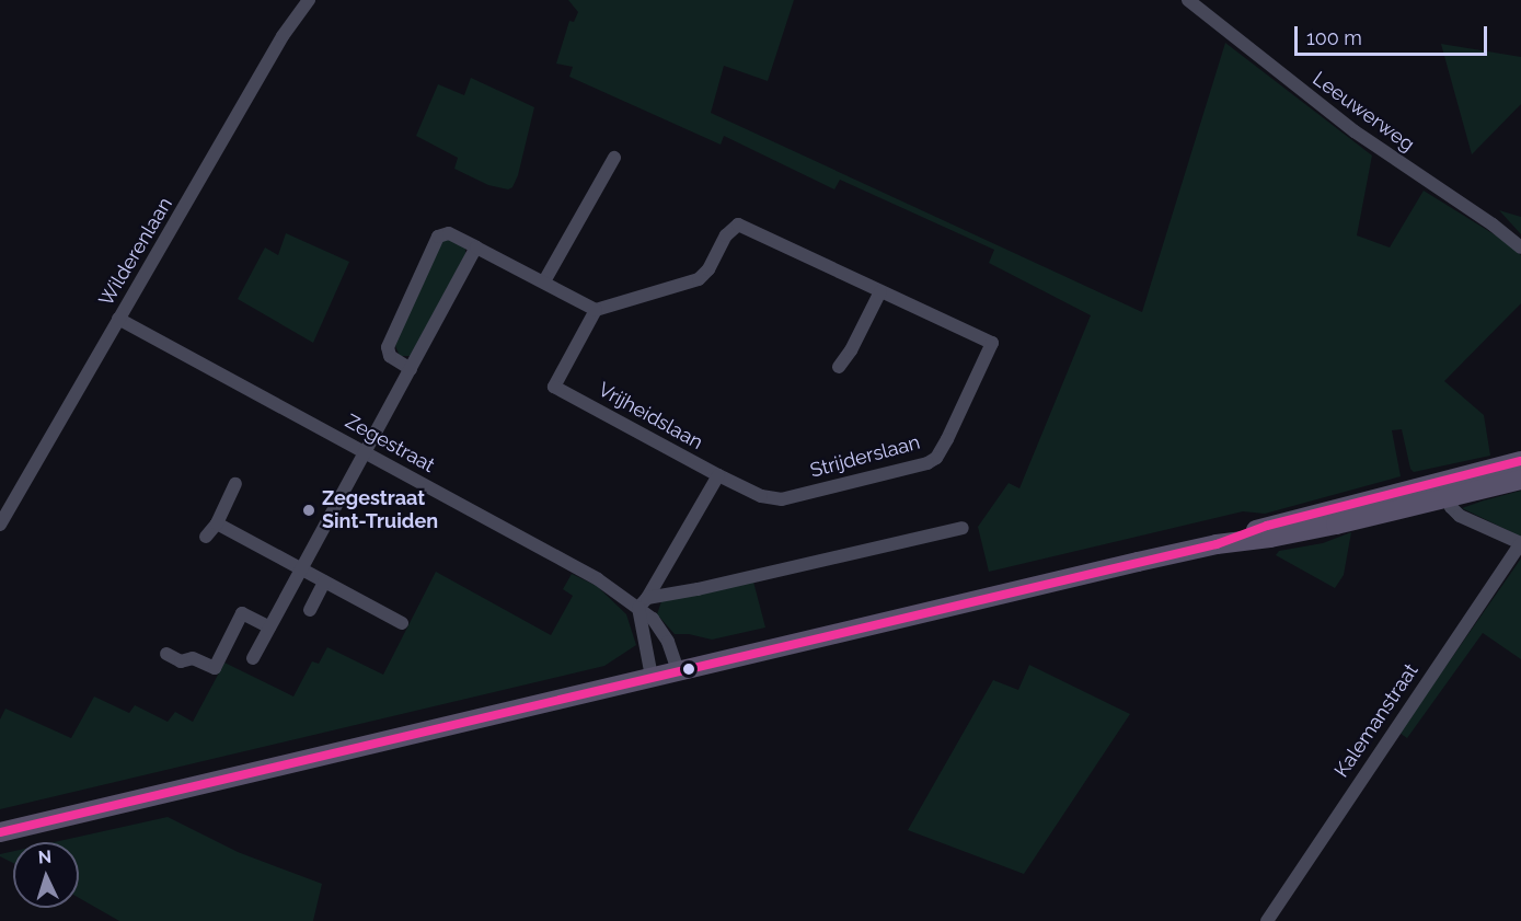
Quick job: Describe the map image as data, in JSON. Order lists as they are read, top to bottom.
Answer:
{
  "streets": {
    "street": [
      "Leeuwerweg",
      "Wilderenlaan",
      "Vrijheidslaan",
      "Zegestraat",
      "Strijderslaan",
      "Kalemanstraat"
    ]
  },
  "crossings": [
    ["Wilderenlaan", "Zegestraat"],
    ["Vrijheidslaan", "Strijderslaan"]
  ],
  "places": ["Zegestraat Sint-Truiden"],
  "scale_bar": "100 m",
  "north": "top"
}
